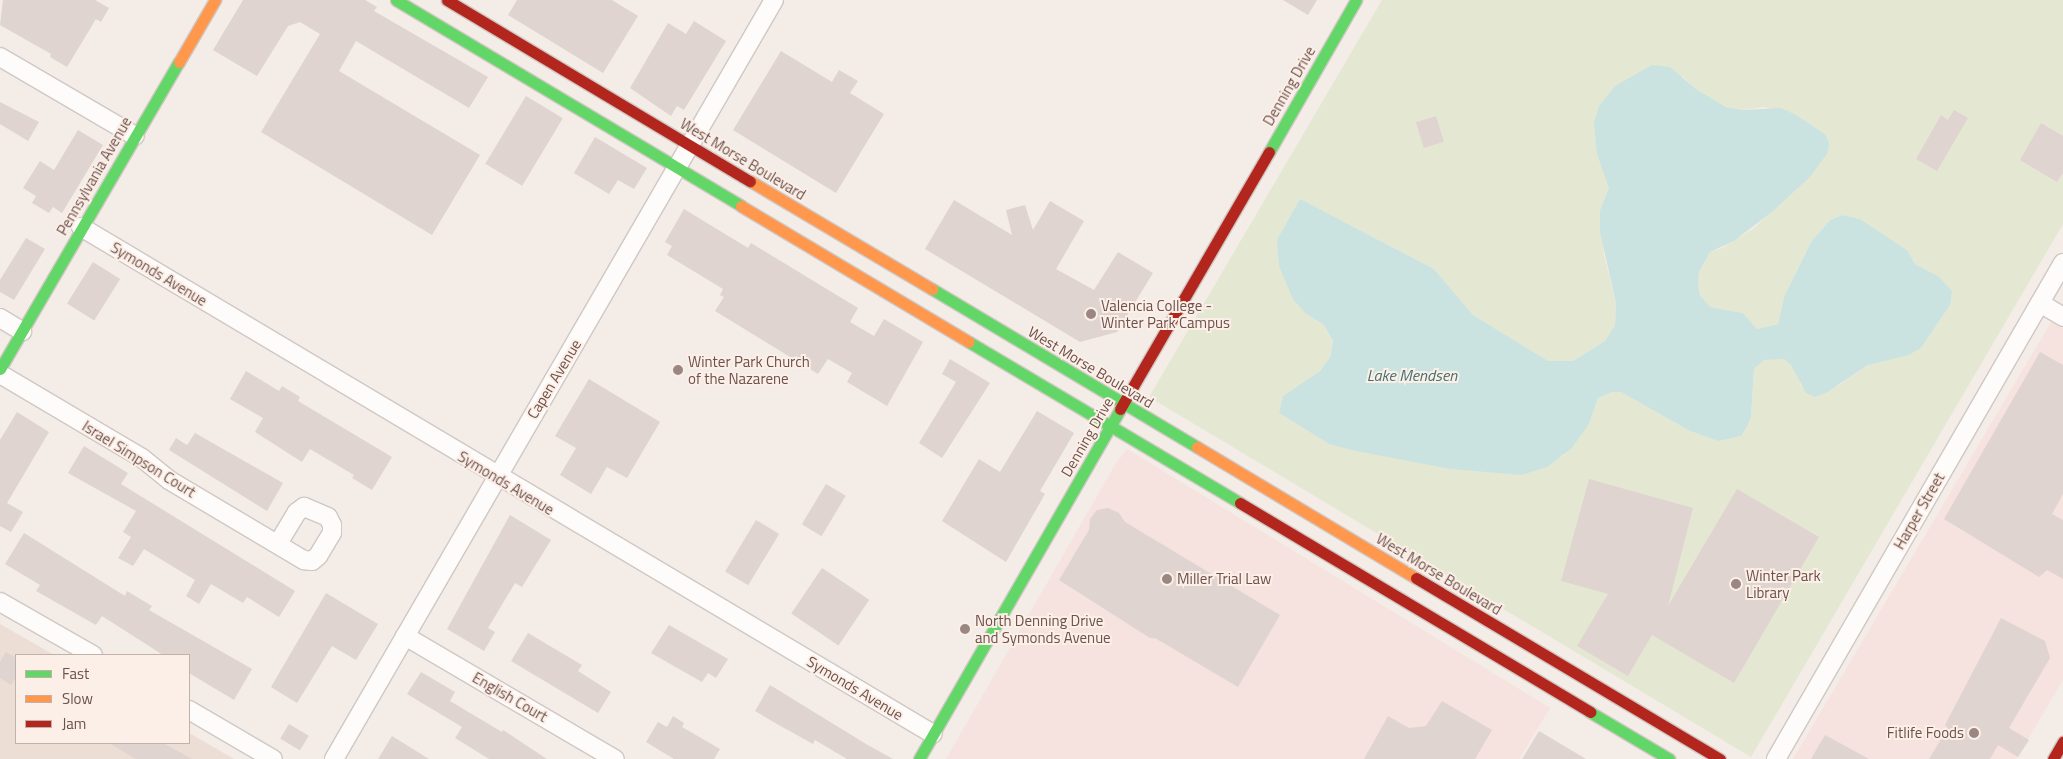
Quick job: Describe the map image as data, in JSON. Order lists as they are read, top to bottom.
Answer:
{
  "streets": {
    "street": [
      "Denning Drive",
      "West Morse Boulevard",
      "Pennsylvania Avenue",
      "Symonds Avenue",
      "Capen Avenue",
      "Israel Simpson Court",
      "Harper Street",
      "English Court"
    ]
  },
  "crossings": [
    ["Denning Drive", "West Morse Boulevard"],
    ["Denning Drive", "Symonds Avenue"],
    ["West Morse Boulevard", "Capen Avenue"],
    ["Pennsylvania Avenue", "Symonds Avenue"],
    ["Symonds Avenue", "Capen Avenue"],
    ["Capen Avenue", "English Court"]
  ],
  "water": ["Lake Mendsen"],
  "places": [
    "Valencia College - Winter Park Campus",
    "Winter Park Church of the Nazarene",
    "Miller Trial Law",
    "Winter Park Library",
    "North Denning Drive and Symonds Avenue",
    "Fitlife Foods"
  ],
  "legend": ["Fast", "Slow", "Jam"]
}
